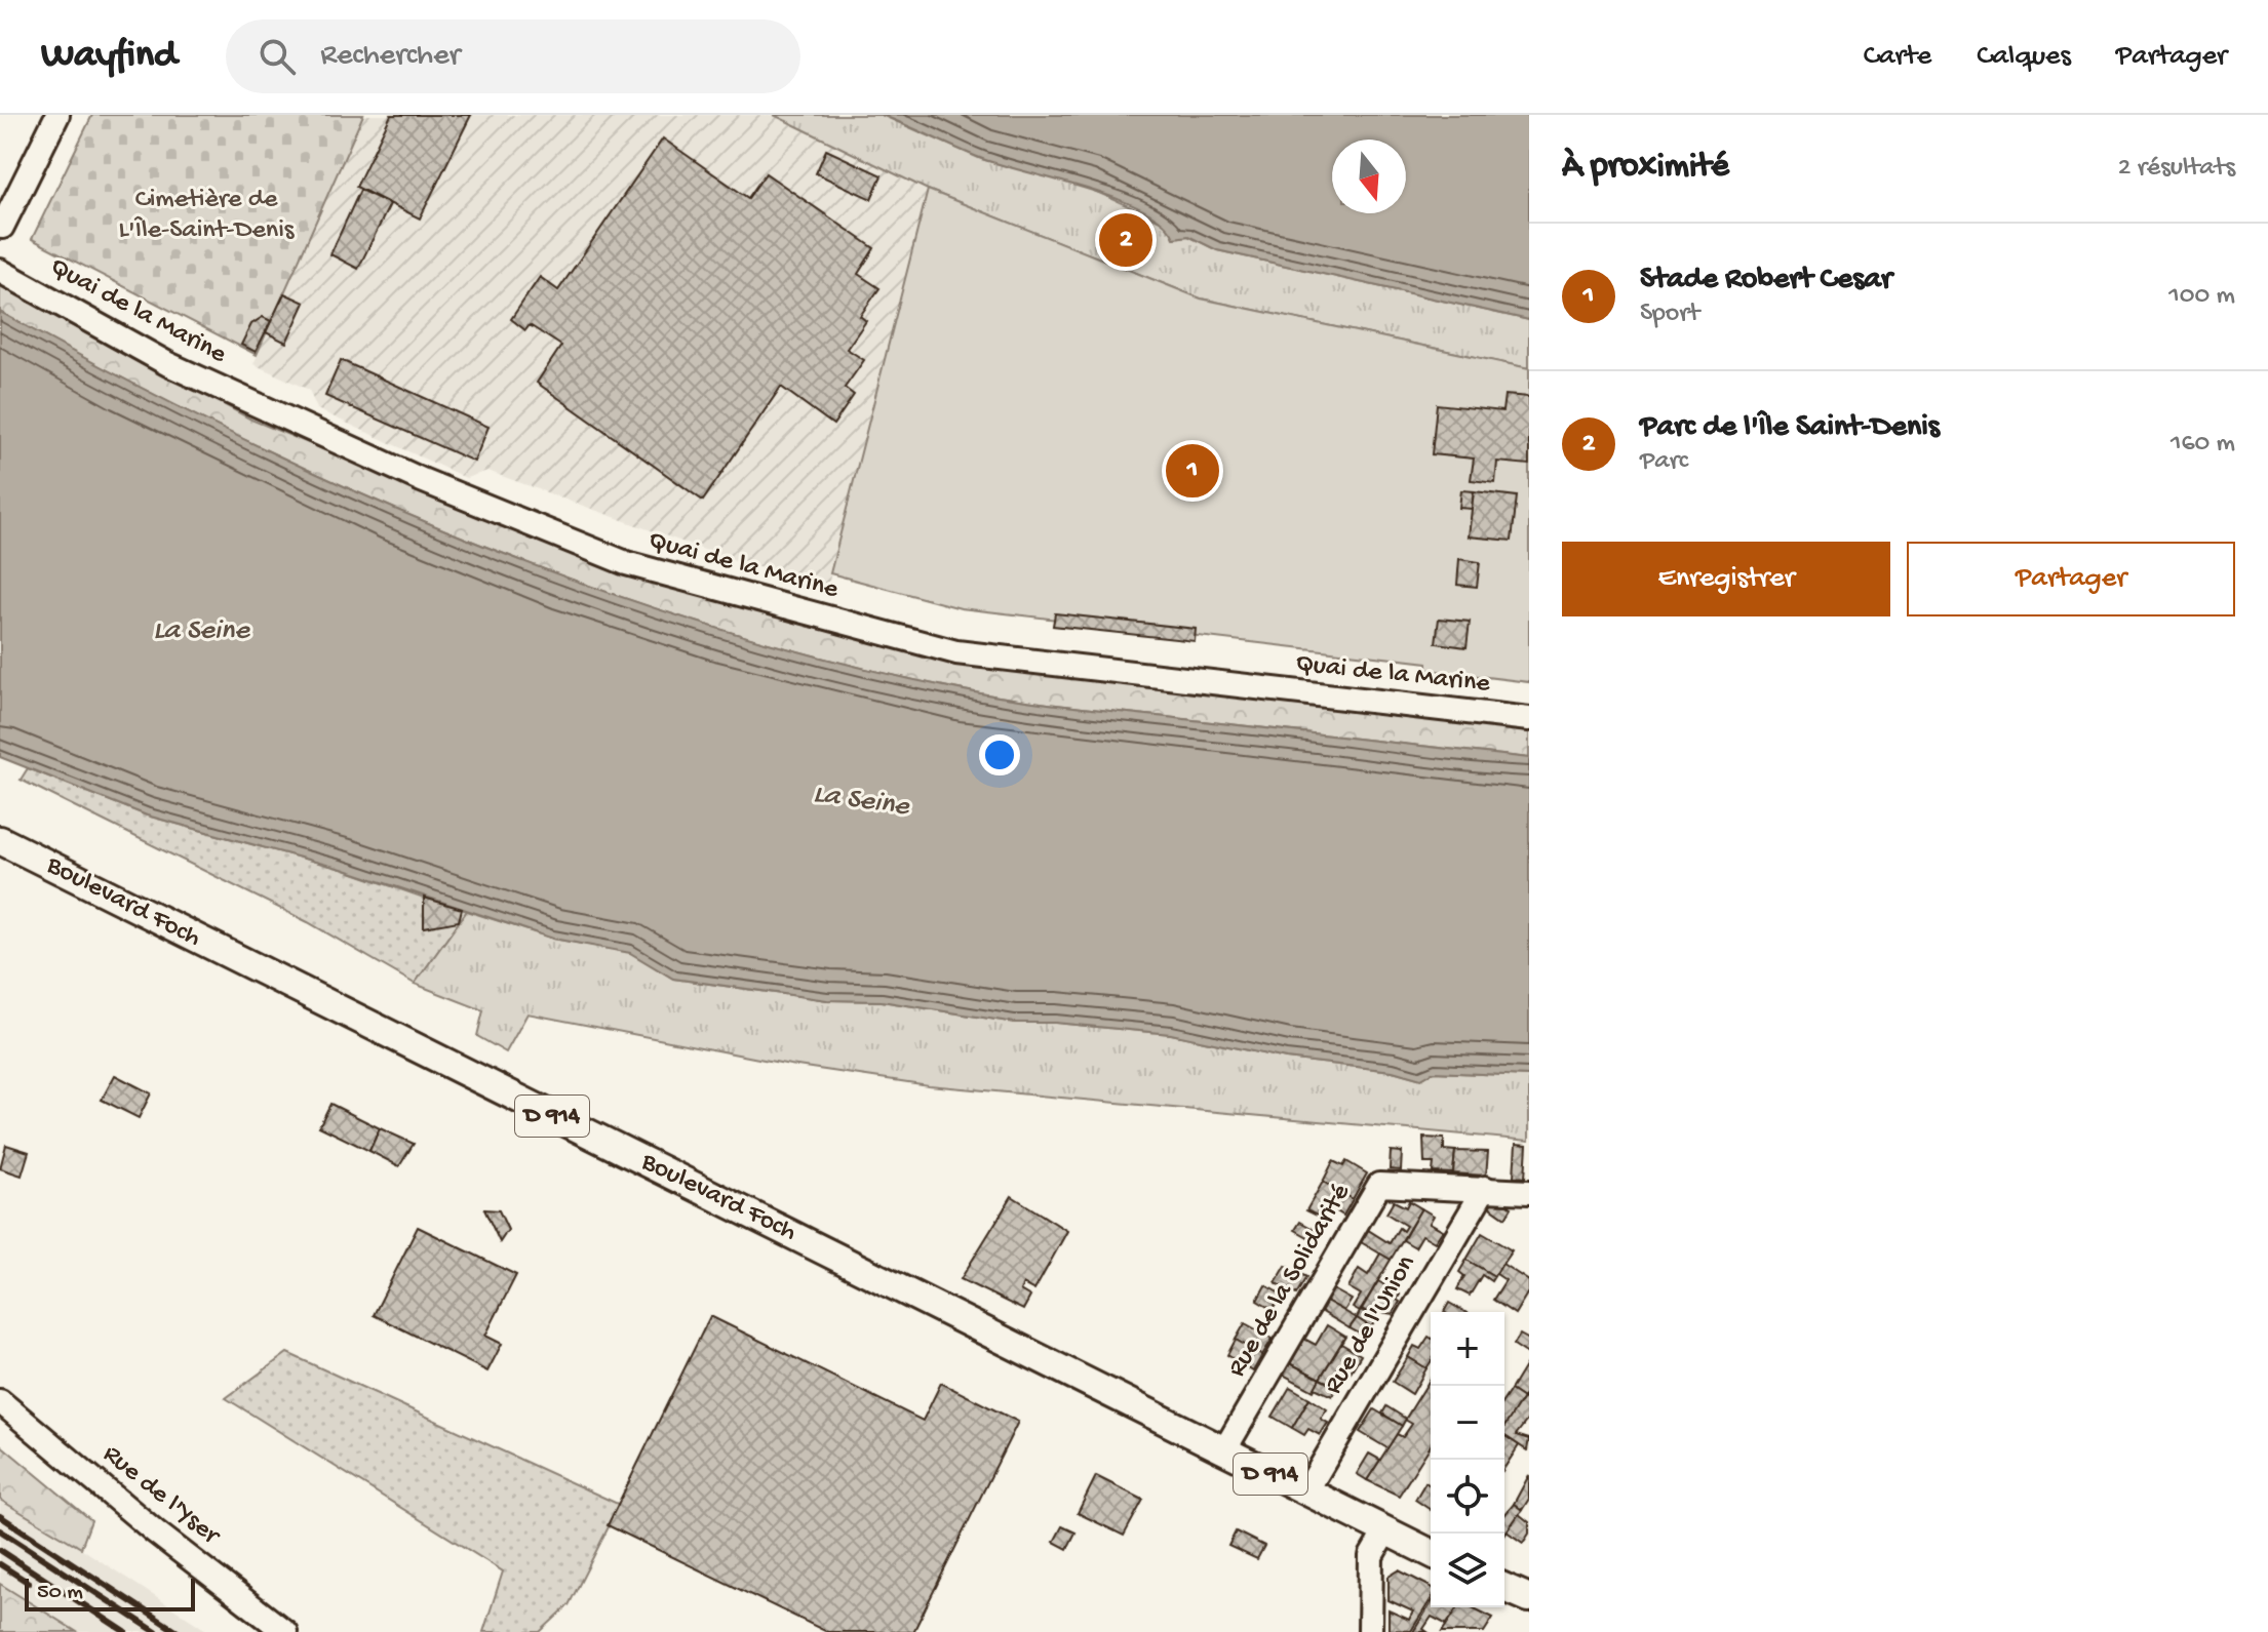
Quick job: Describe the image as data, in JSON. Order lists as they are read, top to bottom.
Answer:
{
  "streets": {
    "main road": ["Boulevard Foch", "D 914"],
    "street": [
      "Quai de la Marine",
      "Rue de la Solidarité",
      "Rue de l'Union",
      "Rue de l'Yser"
    ]
  },
  "crossings": [
    ["Boulevard Foch", "Rue de la Solidarité"],
    ["Boulevard Foch", "Rue de l'Union"],
    ["Rue de la Solidarité", "Rue de l'Union"]
  ],
  "water": ["La Seine"],
  "parks": ["Cimetière de L'Île-Saint-Denis"],
  "scale_bar": "50 m",
  "north": "bottom",
  "page": {
    "header": "Wayfind",
    "search": "Rechercher",
    "nav": ["Carte", "Calques", "Partager"],
    "heading": ["À proximité", "2 résultats"],
    "pins": ["2", "1"],
    "list": [
      {
        "mark": "1",
        "name": "Stade Robert Cesar",
        "note": "Sport",
        "value": "100 m"
      },
      {
        "mark": "2",
        "name": "Parc de l'Île Saint-Denis",
        "note": "Parc",
        "value": "160 m"
      }
    ],
    "buttons": ["Enregistrer", "Partager"],
    "map_buttons": ["+", "−"],
    "scale": "50 m"
  }
}
